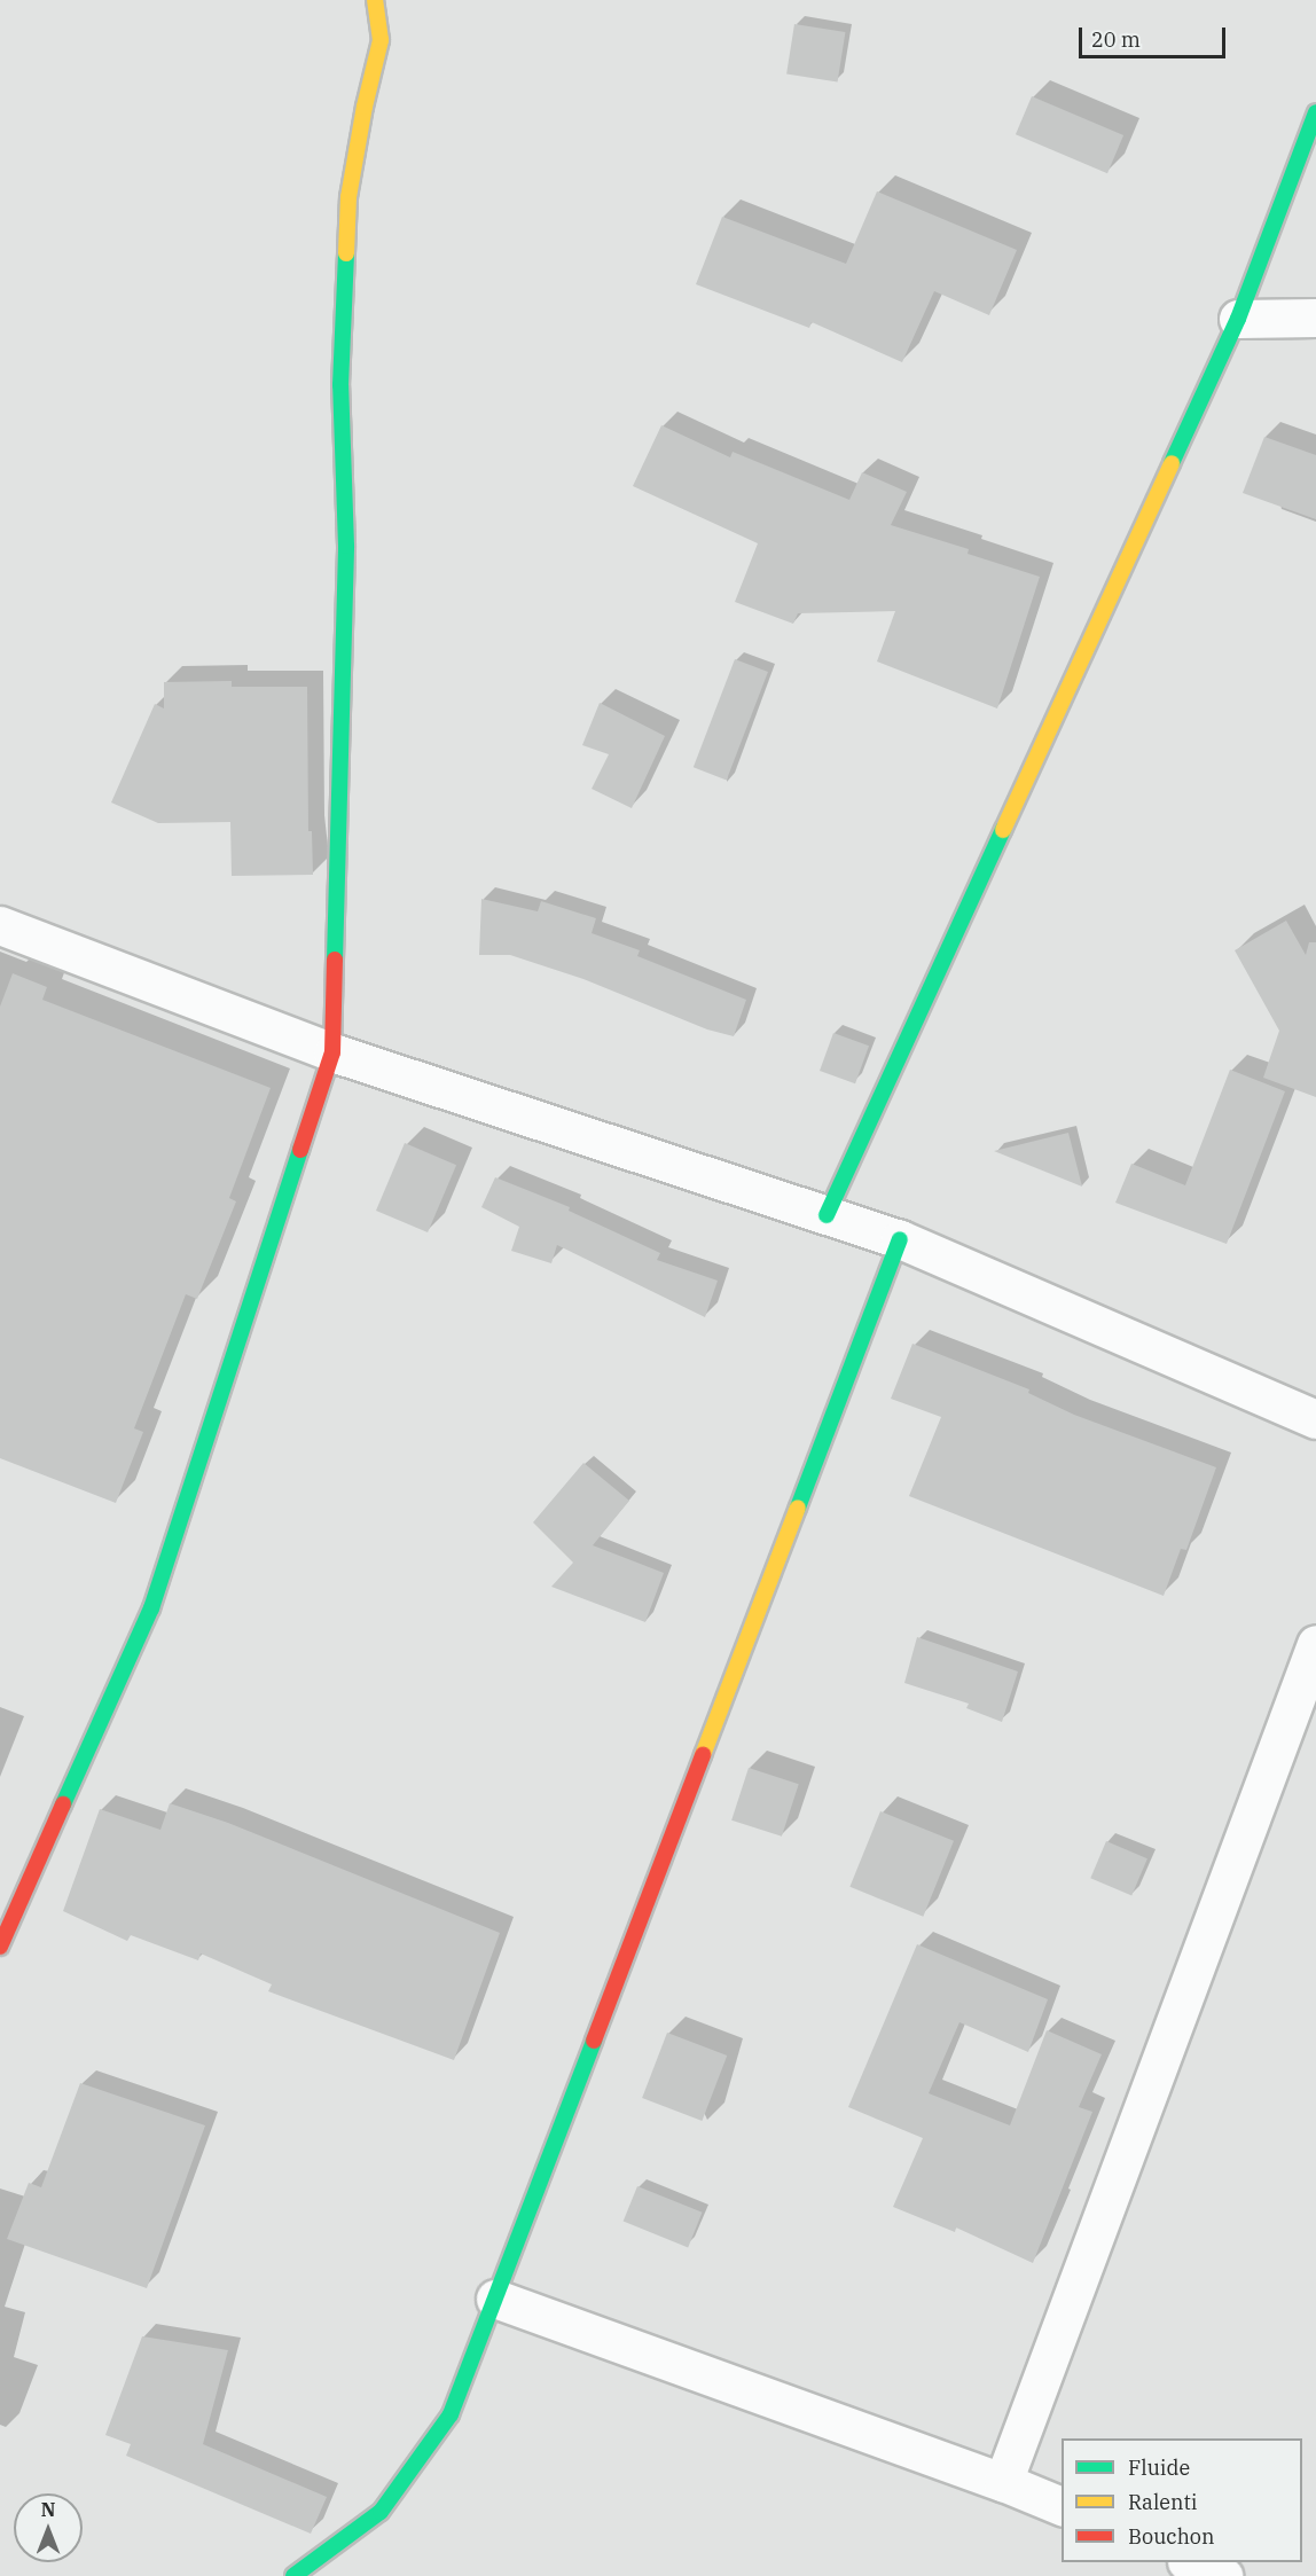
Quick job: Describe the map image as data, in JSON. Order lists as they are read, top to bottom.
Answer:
{
  "legend": ["Fluide", "Ralenti", "Bouchon"],
  "scale_bar": "20 m",
  "north": "top"
}
